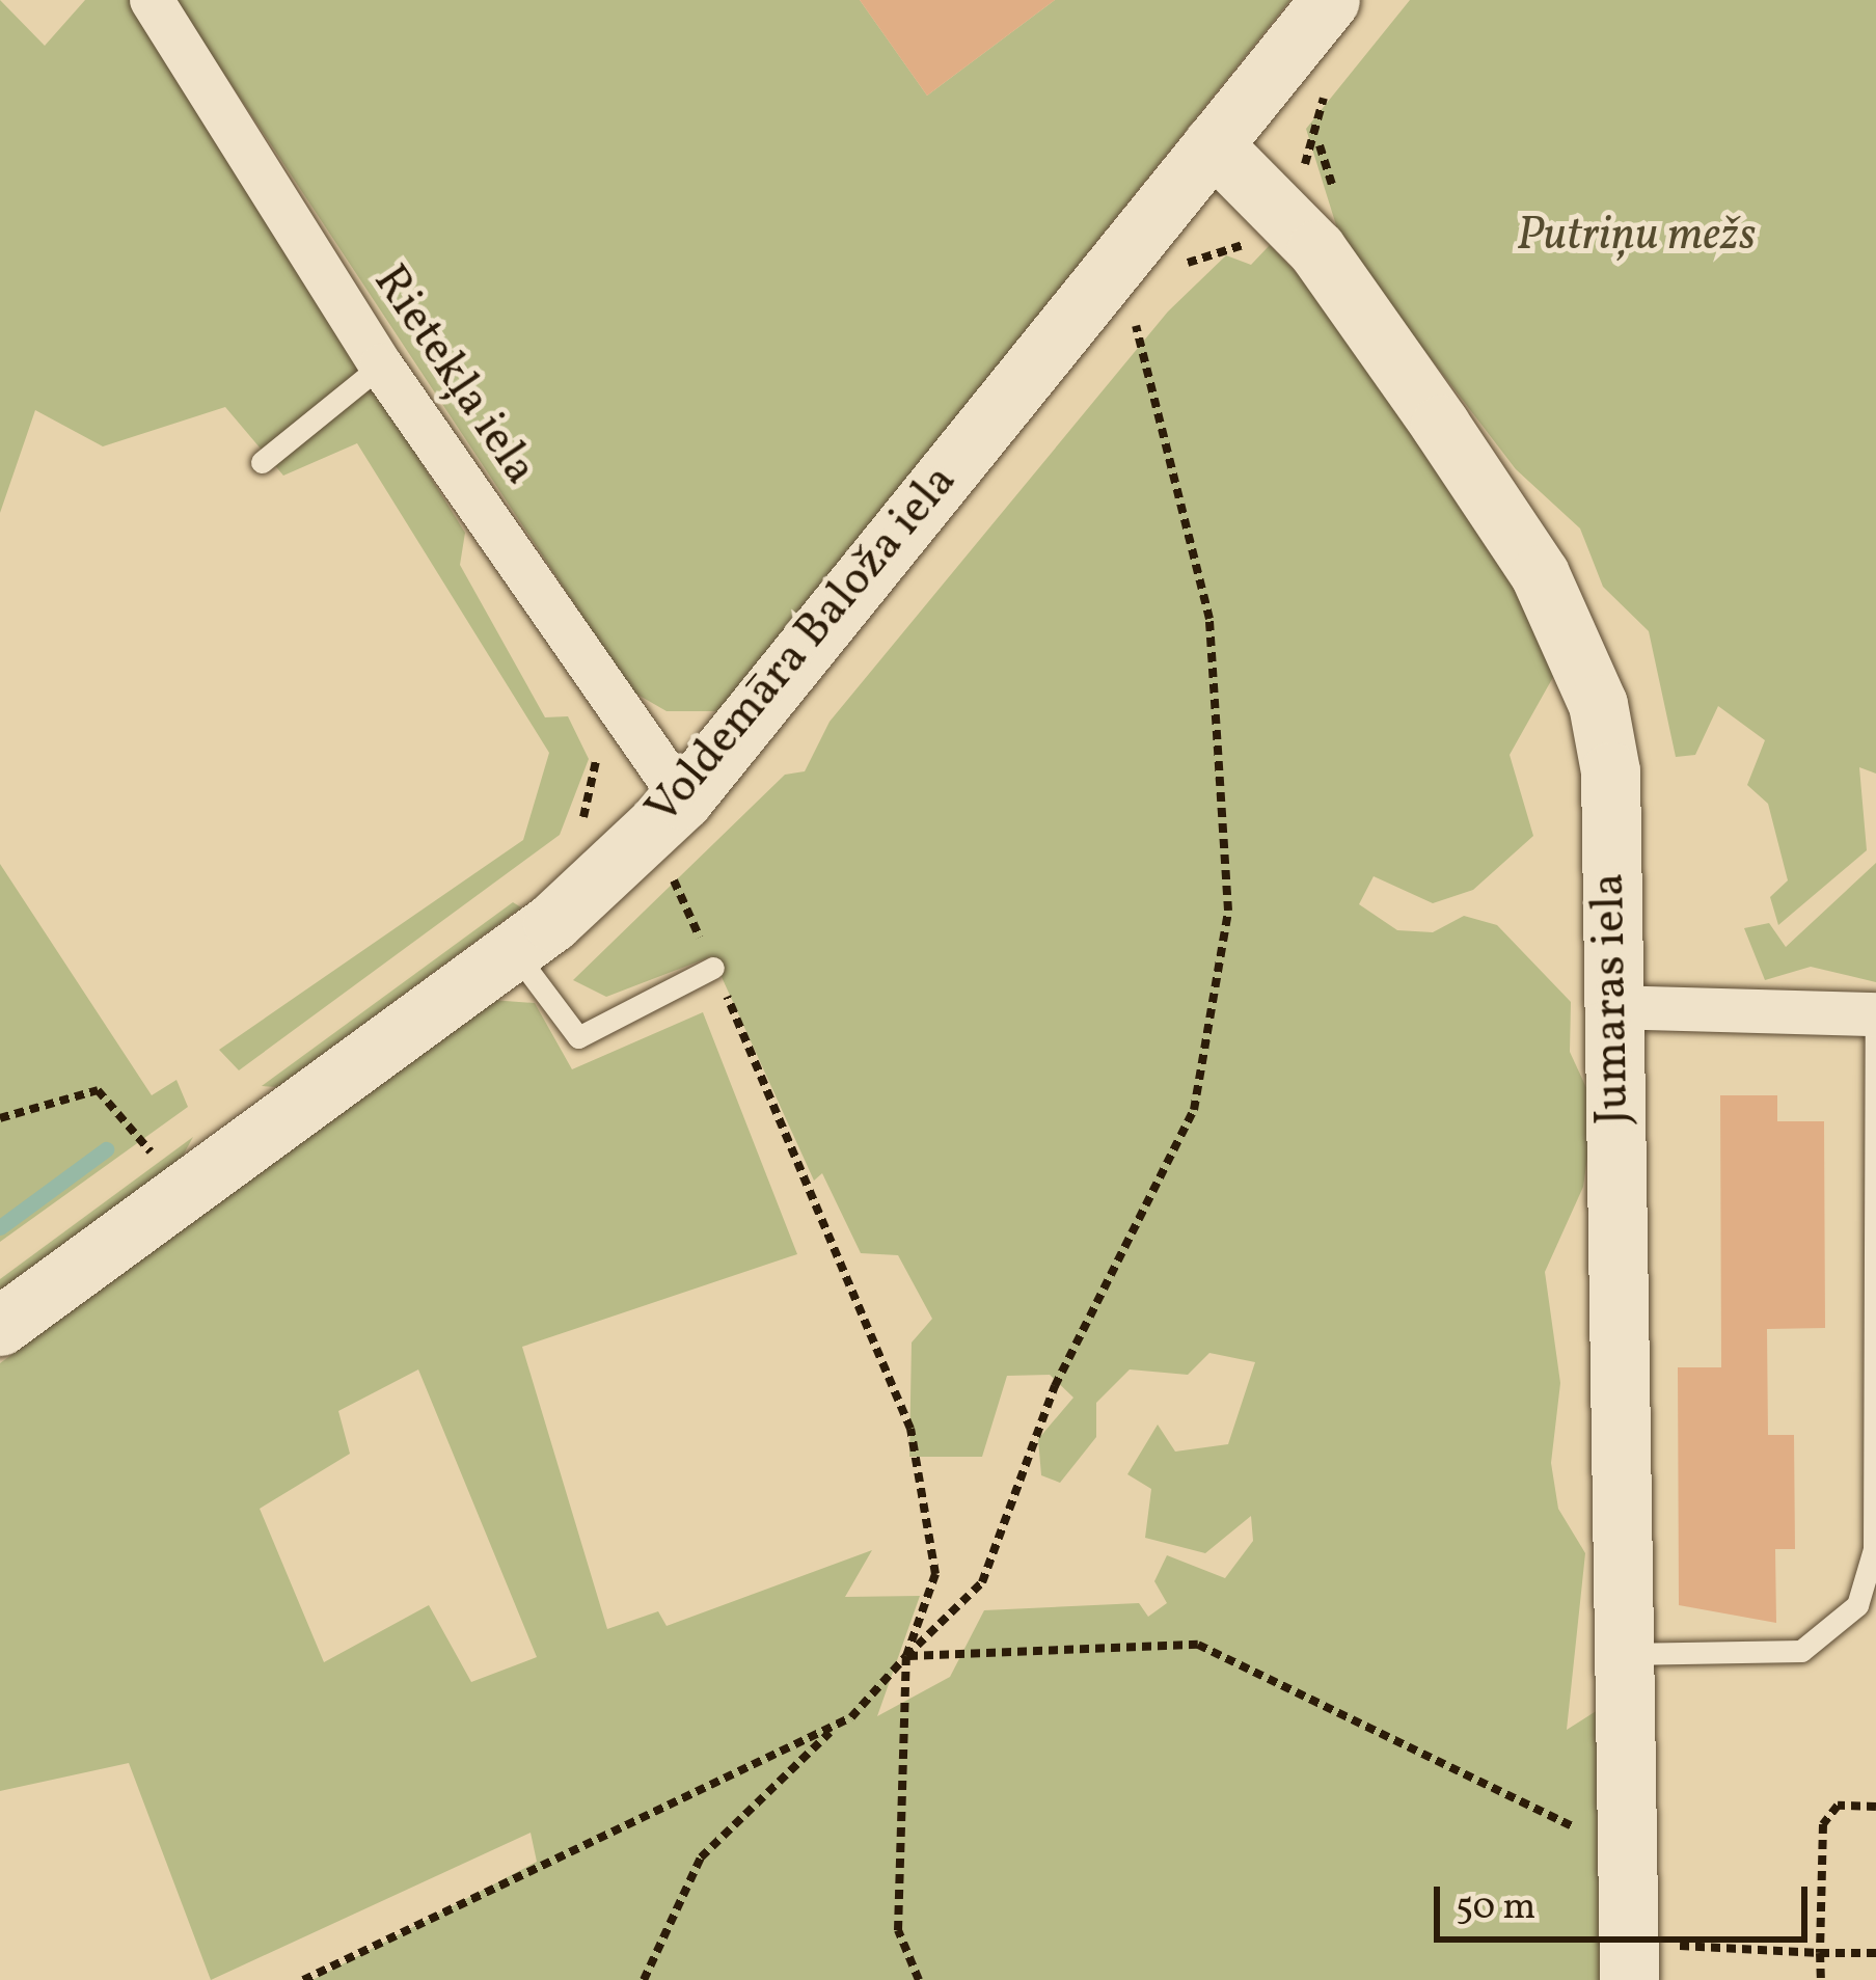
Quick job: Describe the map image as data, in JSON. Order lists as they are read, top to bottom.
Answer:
{
  "streets": {
    "street": ["Rietekļa iela", "Voldemāra Baloža iela", "Jumaras iela"]
  },
  "crossings": [
    ["Rietekļa iela", "Voldemāra Baloža iela"],
    ["Voldemāra Baloža iela", "Jumaras iela"]
  ],
  "parks": ["Putriņu mežs"],
  "scale_bar": "50 m"
}
